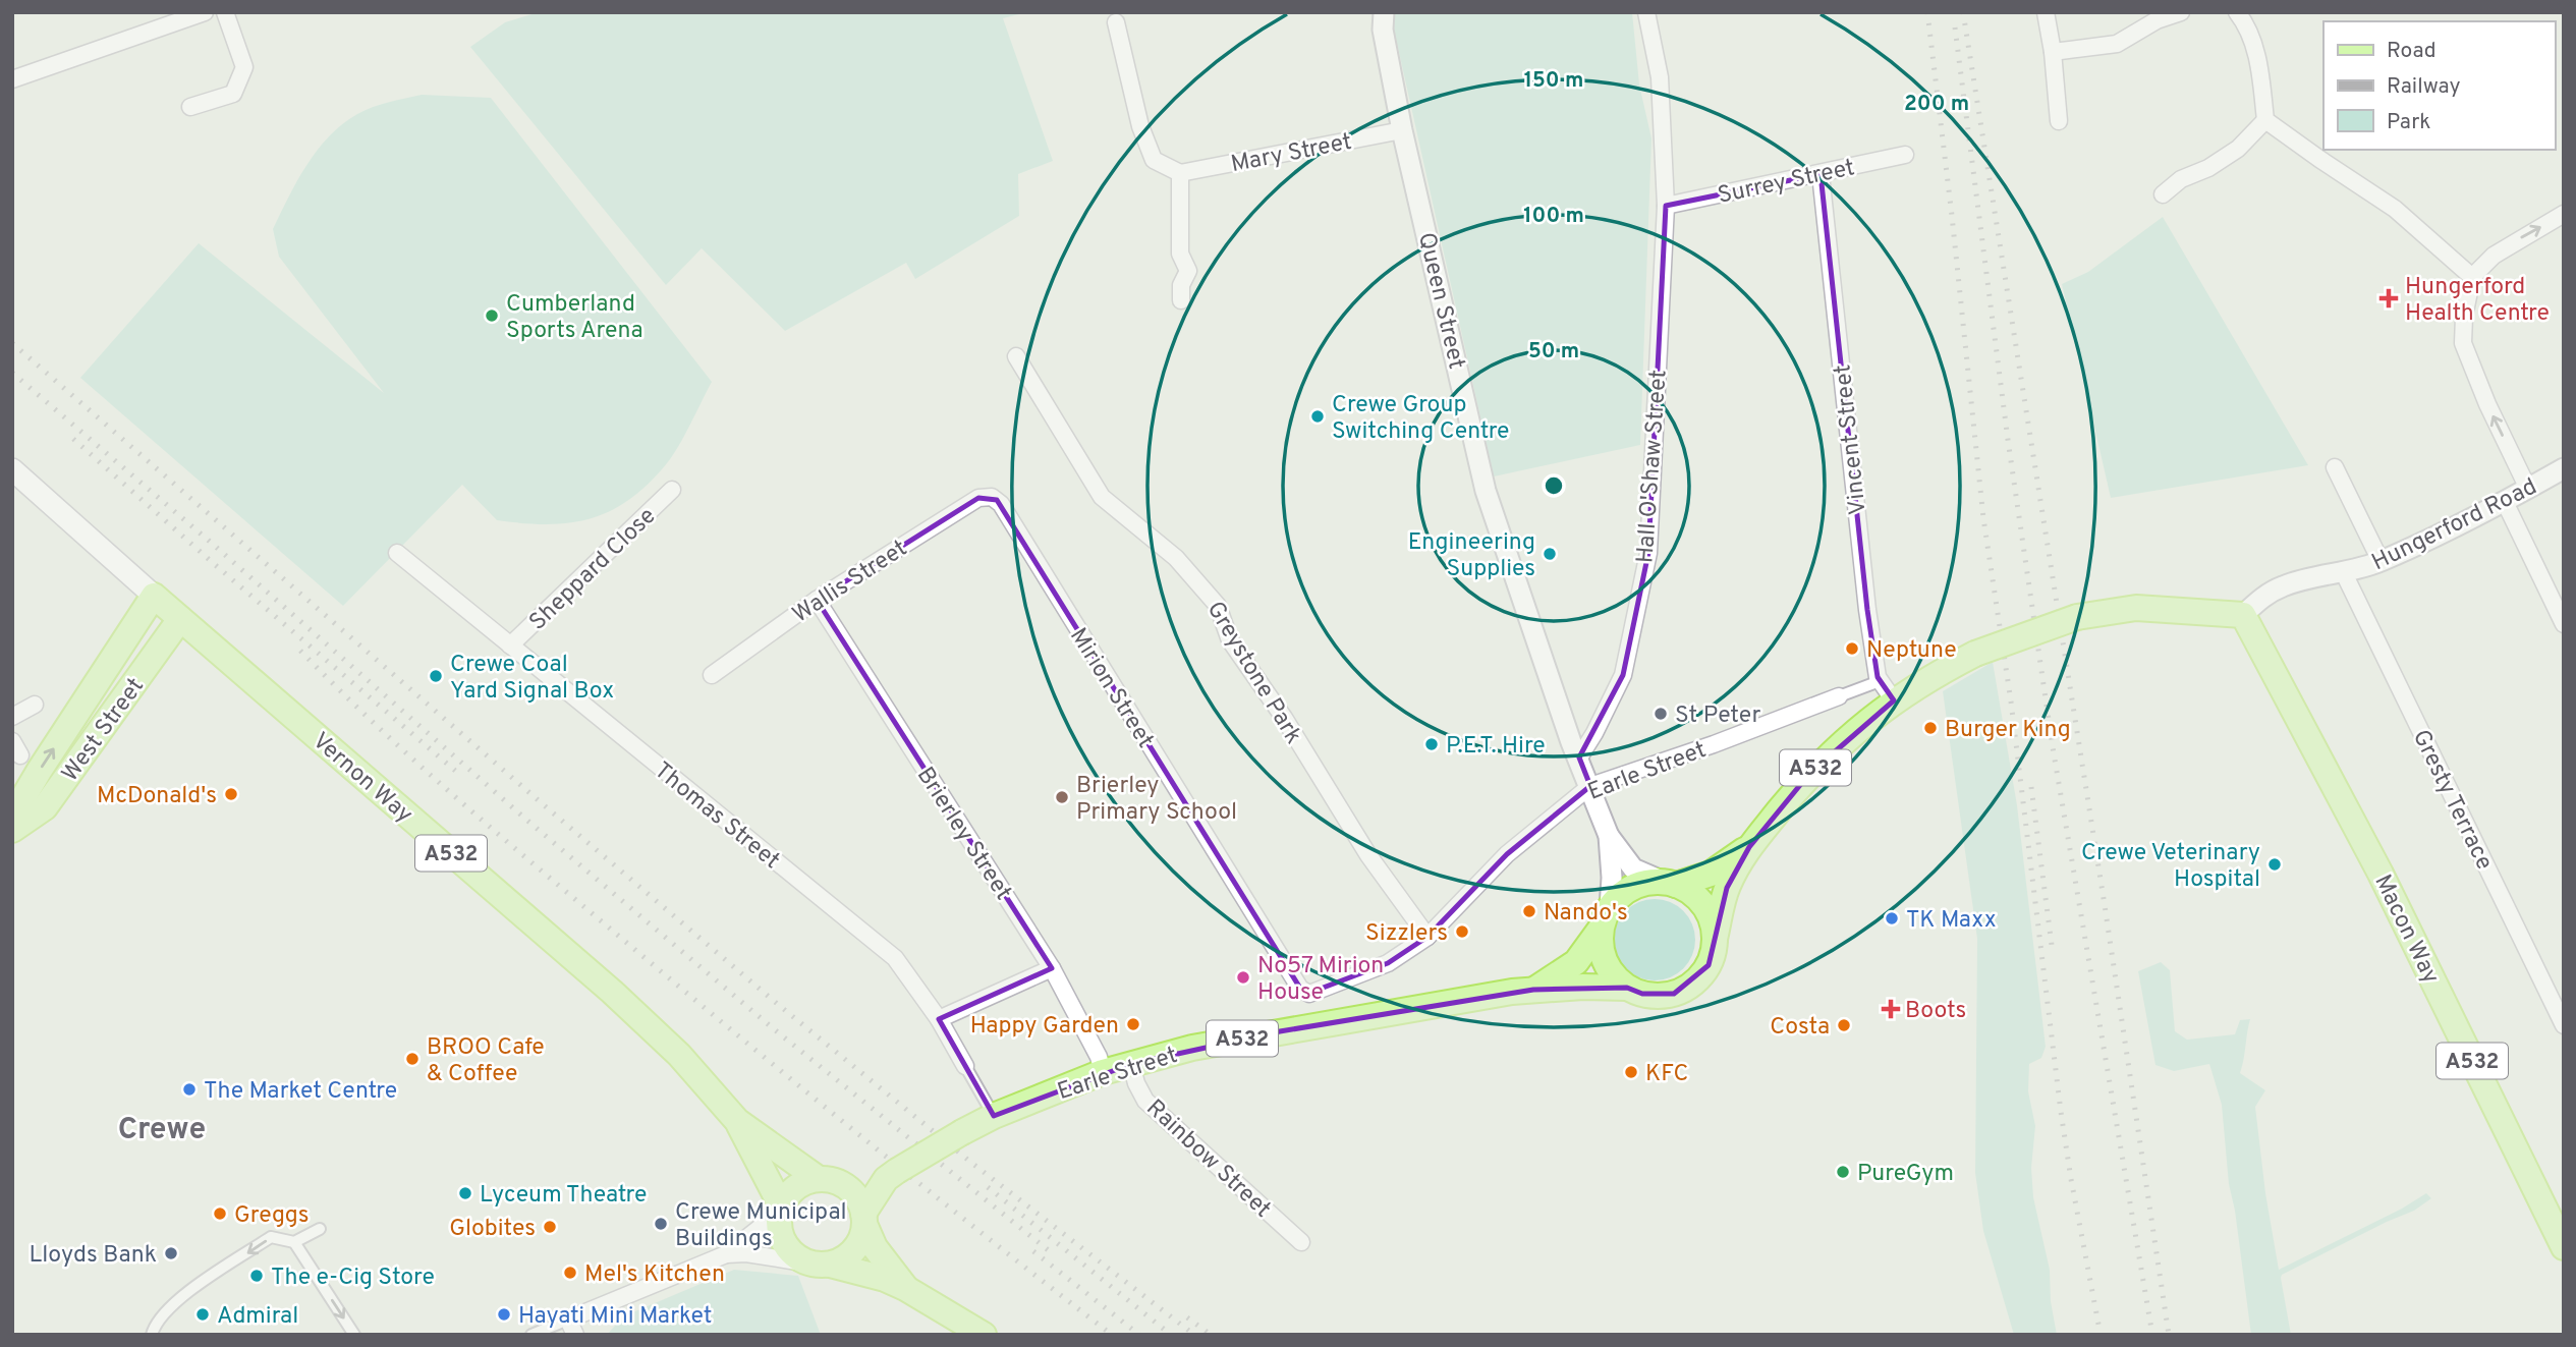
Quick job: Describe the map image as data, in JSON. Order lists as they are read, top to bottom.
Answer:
{
  "streets": {
    "main road": [
      "West Street",
      "A532",
      "Earle Street",
      "Vernon Way",
      "Macon Way"
    ],
    "street": [
      "Mary Street",
      "Surrey Street",
      "Queen Street",
      "Vincent Street",
      "Hall O'Shaw Street",
      "Hungerford Road",
      "Sheppard Close",
      "Wallis Street",
      "Greystone Park",
      "Mirion Street",
      "Gresty Terrace",
      "Thomas Street",
      "Brierley Street",
      "Rainbow Street"
    ]
  },
  "crossings": [
    ["Mary Street", "Queen Street"],
    ["Surrey Street", "Vincent Street"],
    ["Surrey Street", "Hall O'Shaw Street"],
    ["Queen Street", "Hall O'Shaw Street"],
    ["Queen Street", "Earle Street"],
    ["Vincent Street", "Earle Street"],
    ["Hungerford Road", "Earle Street"],
    ["Hungerford Road", "Gresty Terrace"],
    ["Hungerford Road", "Macon Way"],
    ["Sheppard Close", "Thomas Street"],
    ["Wallis Street", "Mirion Street"],
    ["Wallis Street", "Brierley Street"],
    ["Greystone Park", "Earle Street"],
    ["Mirion Street", "Earle Street"],
    ["West Street", "Vernon Way"],
    ["Earle Street", "Vernon Way"],
    ["Earle Street", "Thomas Street"],
    ["Earle Street", "Brierley Street"],
    ["Earle Street", "Macon Way"],
    ["Earle Street", "Rainbow Street"]
  ],
  "districts": ["Crewe"],
  "places": {
    "health": ["Hungerford Health Centre", "Boots"],
    "other": [
      "Cumberland Sports Arena",
      "Crewe Group Switching Centre",
      "Engineering Supplies",
      "Neptune",
      "Crewe Coal Yard Signal Box",
      "St Peter",
      "Burger King",
      "P.E.T. Hire",
      "McDonald's",
      "Brierley Primary School",
      "Crewe Veterinary Hospital",
      "Nando's",
      "TK Maxx",
      "Sizzlers",
      "No57 Mirion House",
      "Happy Garden",
      "Costa",
      "BROO Cafe & Coffee",
      "KFC",
      "The Market Centre",
      "PureGym",
      "Lyceum Theatre",
      "Greggs",
      "Crewe Municipal Buildings",
      "Globites",
      "Lloyds Bank",
      "Mel's Kitchen",
      "The e-Cig Store",
      "Admiral",
      "Hayati Mini Market"
    ]
  },
  "legend": ["Road", "Railway", "Park"],
  "rings": [
    "150 m",
    "200 m",
    "100 m",
    "50 m"
  ]
}
